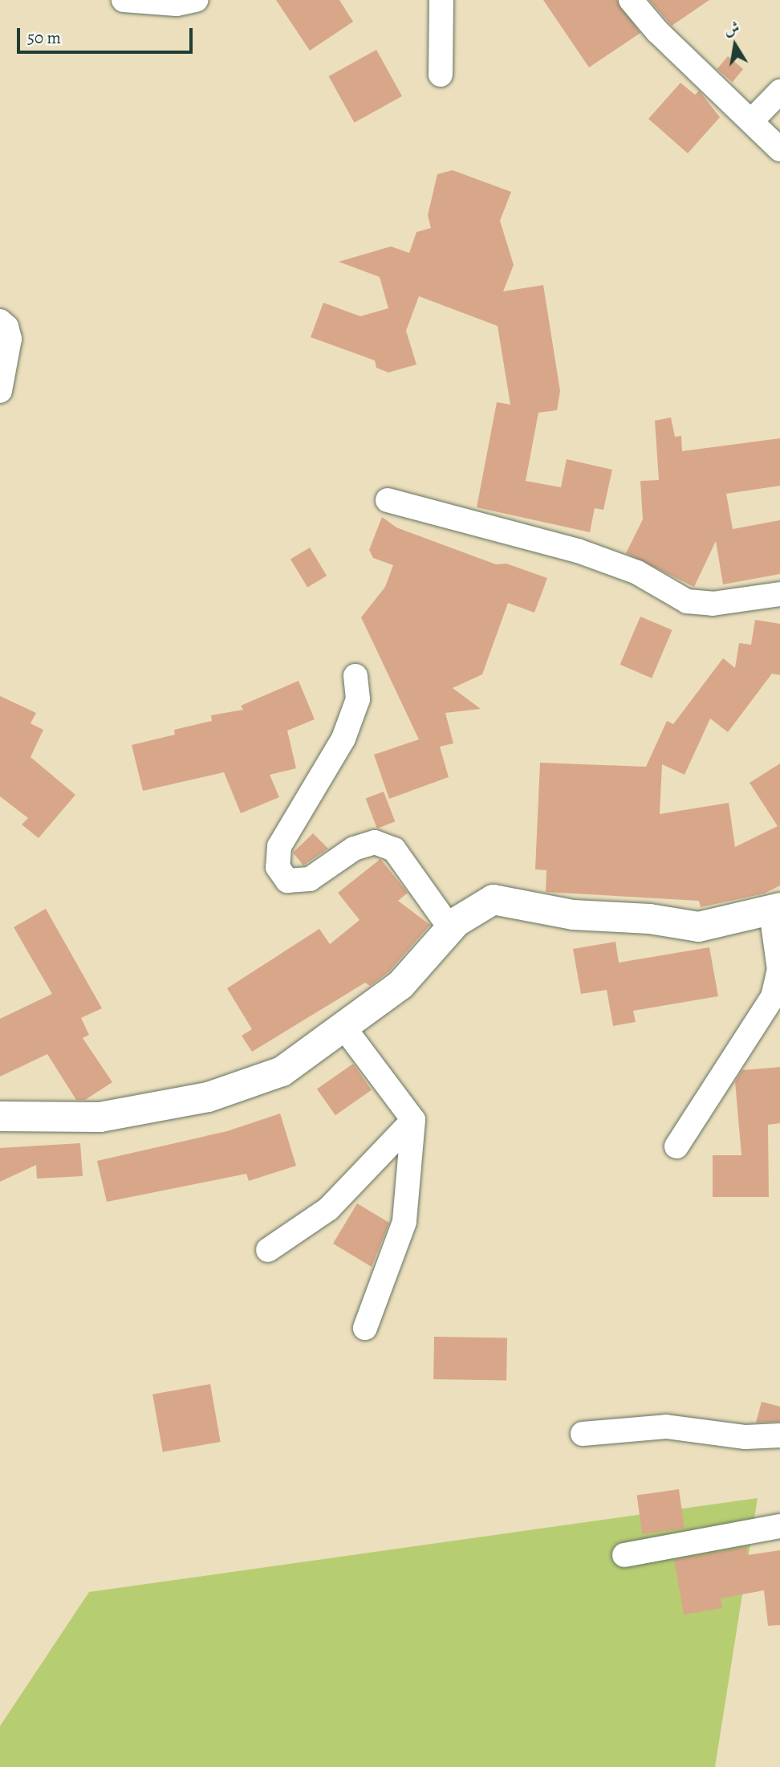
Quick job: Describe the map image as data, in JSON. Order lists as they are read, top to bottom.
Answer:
{
  "scale_bar": "50 m",
  "north": "top"
}
